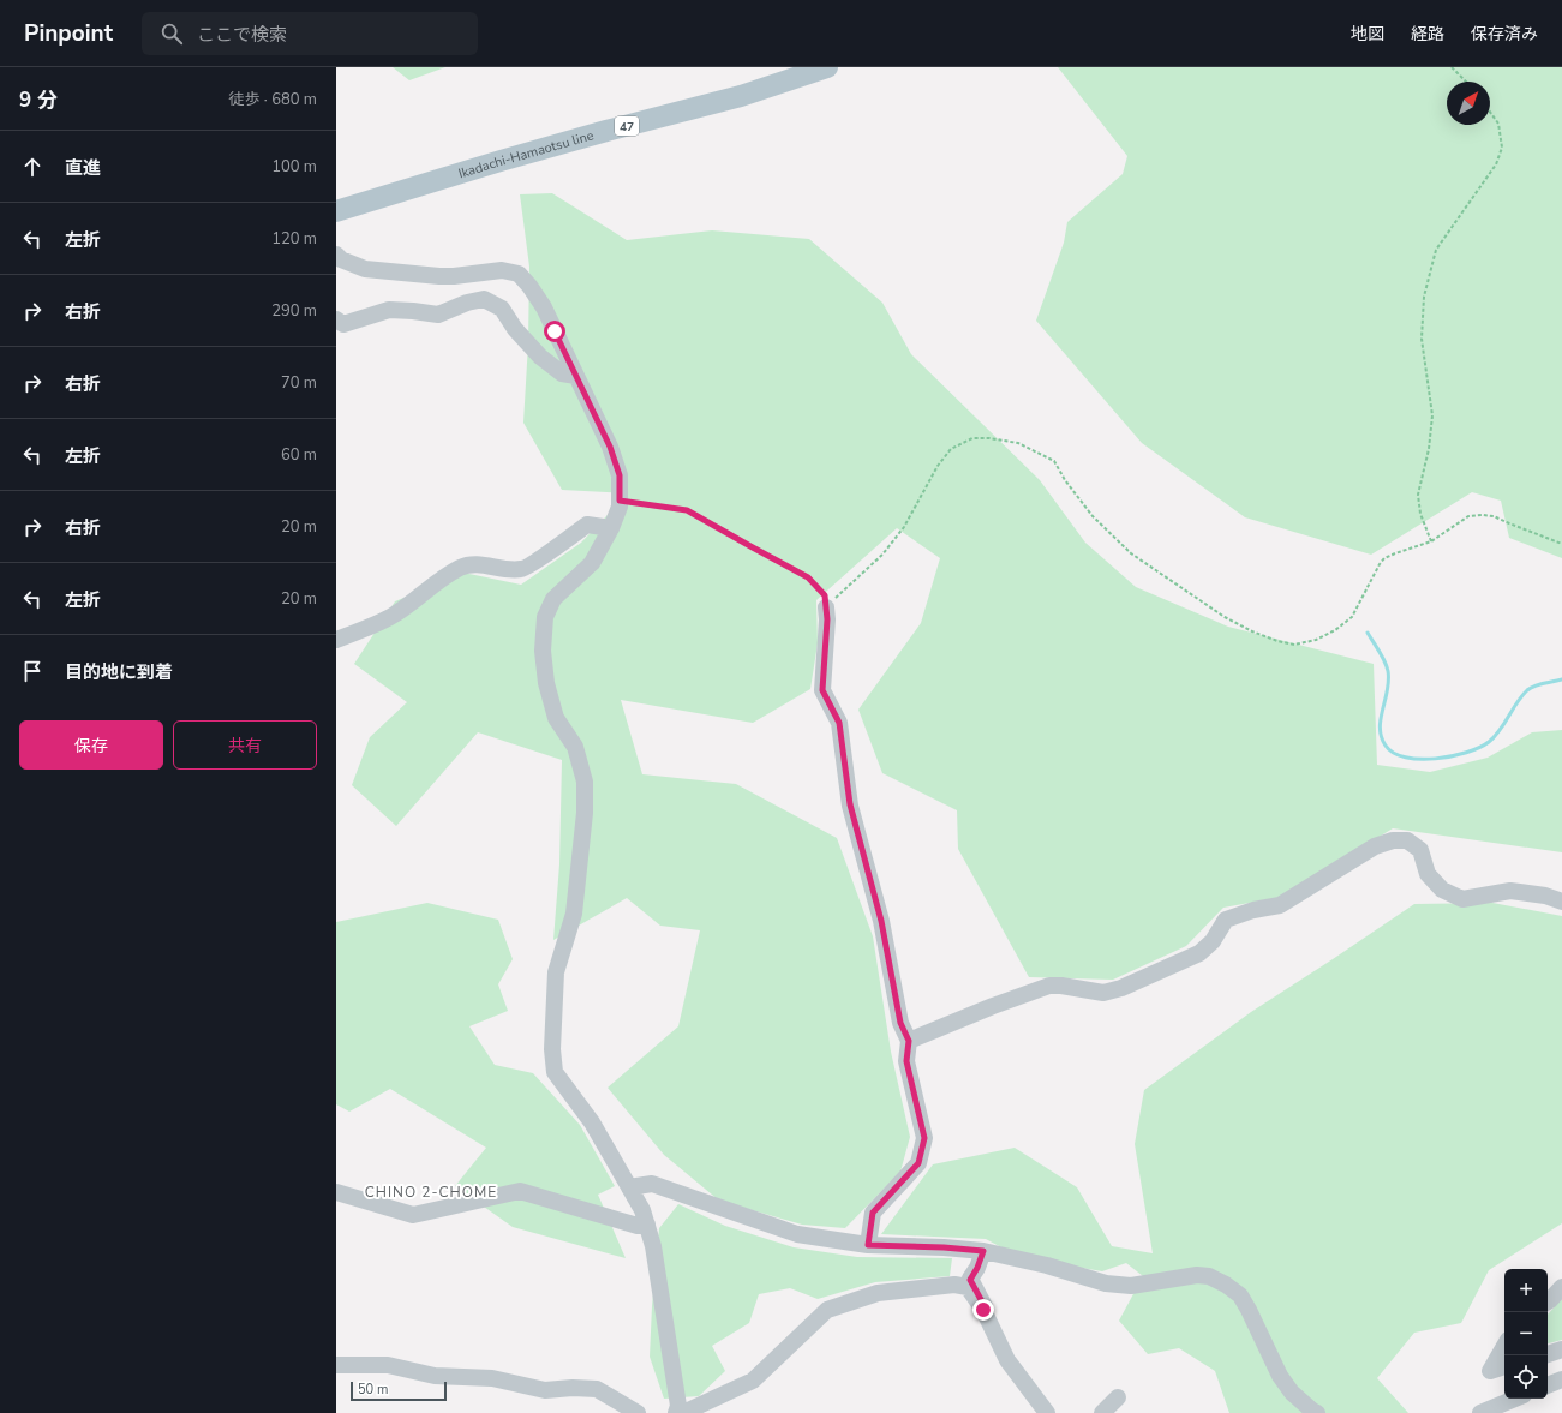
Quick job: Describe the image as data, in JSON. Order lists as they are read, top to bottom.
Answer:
{
  "streets": {
    "main road": ["47", "Ikadachi-Hamaotsu line"]
  },
  "districts": ["CHINO 2-CHOME"],
  "scale_bar": "50 m",
  "north": "top right",
  "page": {
    "header": "Pinpoint",
    "search": "ここで検索",
    "nav": ["地図", "経路", "保存済み"],
    "heading": ["9 分", "徒歩 · 680 m"],
    "list": [
      ["直進", "100 m"],
      ["左折", "120 m"],
      ["右折", "290 m"],
      ["右折", "70 m"],
      ["左折", "60 m"],
      ["右折", "20 m"],
      ["左折", "20 m"],
      "目的地に到着"
    ],
    "buttons": ["保存", "共有"],
    "map_buttons": ["+", "−"],
    "scale": "50 m"
  }
}
